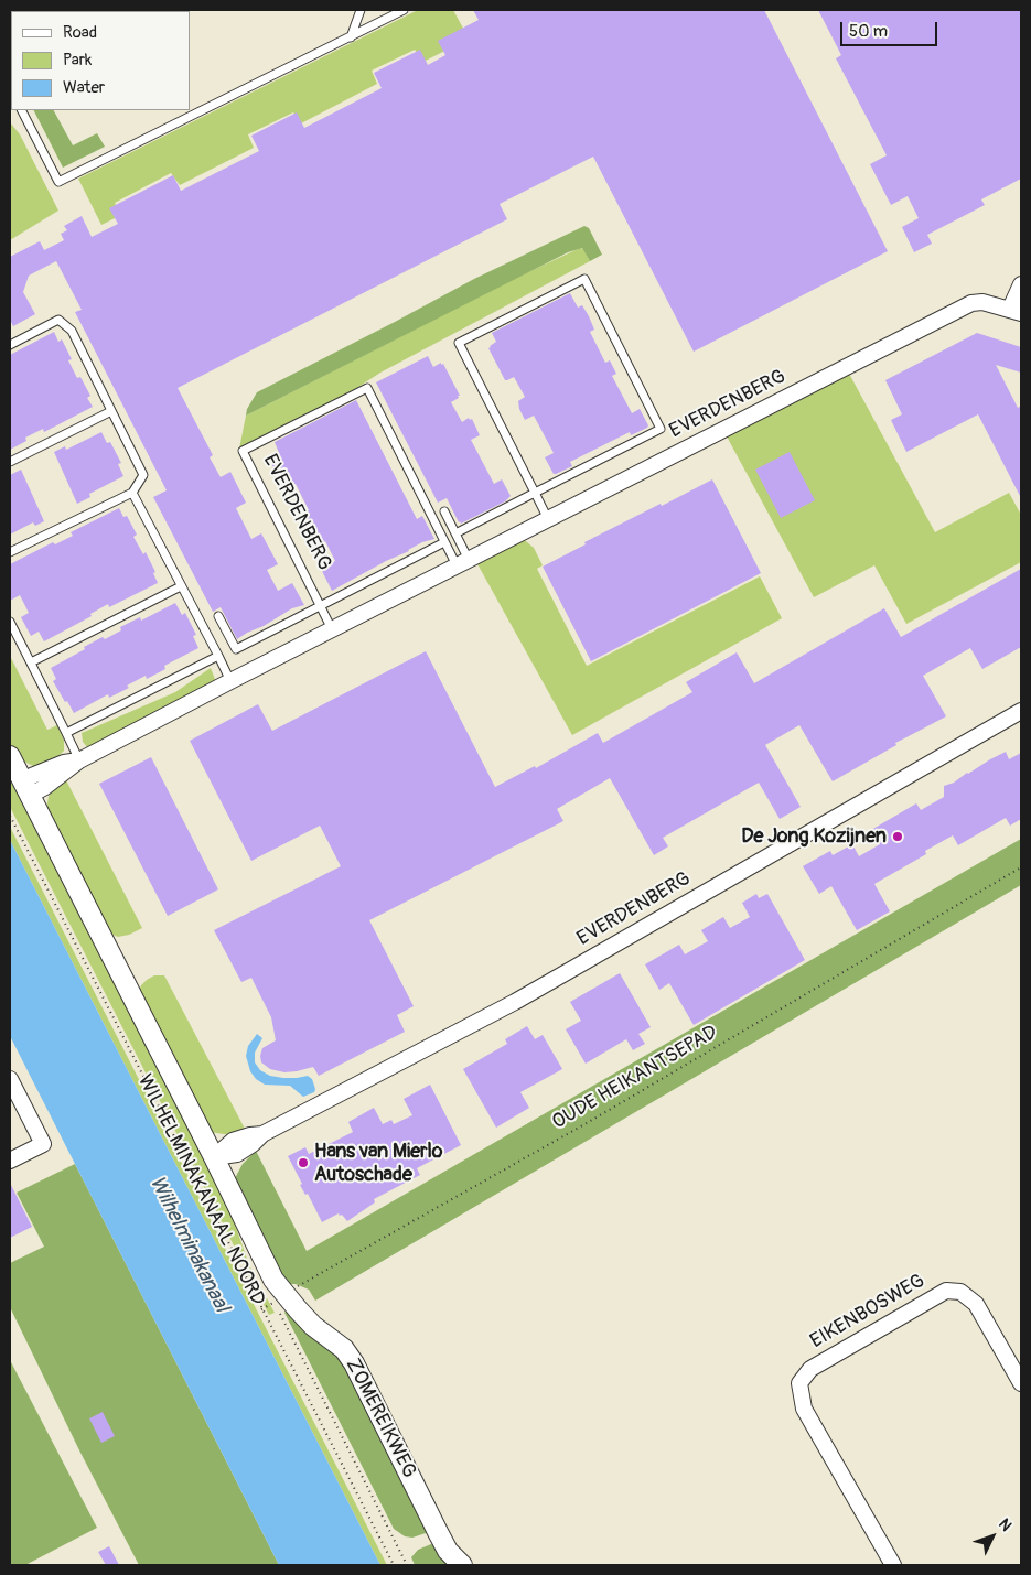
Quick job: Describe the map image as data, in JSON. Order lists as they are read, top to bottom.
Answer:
{
  "streets": {
    "street": [
      "EVERDENBERG",
      "WILHELMINAKANAAL NOORD",
      "EIKENBOSWEG",
      "ZOMEREIKWEG"
    ],
    "path": ["OUDE HEIKANTSEPAD"]
  },
  "crossings": [
    ["EVERDENBERG", "WILHELMINAKANAAL NOORD"],
    ["OUDE HEIKANTSEPAD", "WILHELMINAKANAAL NOORD"],
    ["OUDE HEIKANTSEPAD", "ZOMEREIKWEG"],
    ["WILHELMINAKANAAL NOORD", "ZOMEREIKWEG"]
  ],
  "water": ["Wilhelminakanaal"],
  "places": ["De Jong Kozijnen", "Hans van Mierlo Autoschade"],
  "legend": ["Road", "Park", "Water"],
  "scale_bar": "50 m",
  "north": "top right"
}
